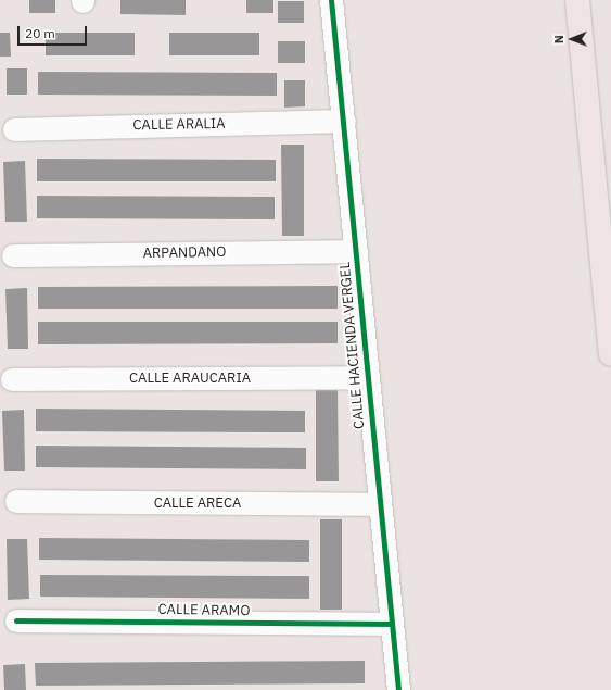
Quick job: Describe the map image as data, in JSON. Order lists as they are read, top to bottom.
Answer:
{
  "streets": {
    "street": [
      "CALLE ARALIA",
      "ARPANDANO",
      "CALLE HACIENDA VERGEL",
      "CALLE ARAUCARIA",
      "CALLE ARECA",
      "CALLE ARAMO"
    ]
  },
  "crossings": [
    ["CALLE ARALIA", "CALLE HACIENDA VERGEL"],
    ["ARPANDANO", "CALLE HACIENDA VERGEL"],
    ["CALLE HACIENDA VERGEL", "CALLE ARAUCARIA"],
    ["CALLE HACIENDA VERGEL", "CALLE ARECA"],
    ["CALLE HACIENDA VERGEL", "CALLE ARAMO"]
  ],
  "scale_bar": "20 m",
  "north": "left"
}
